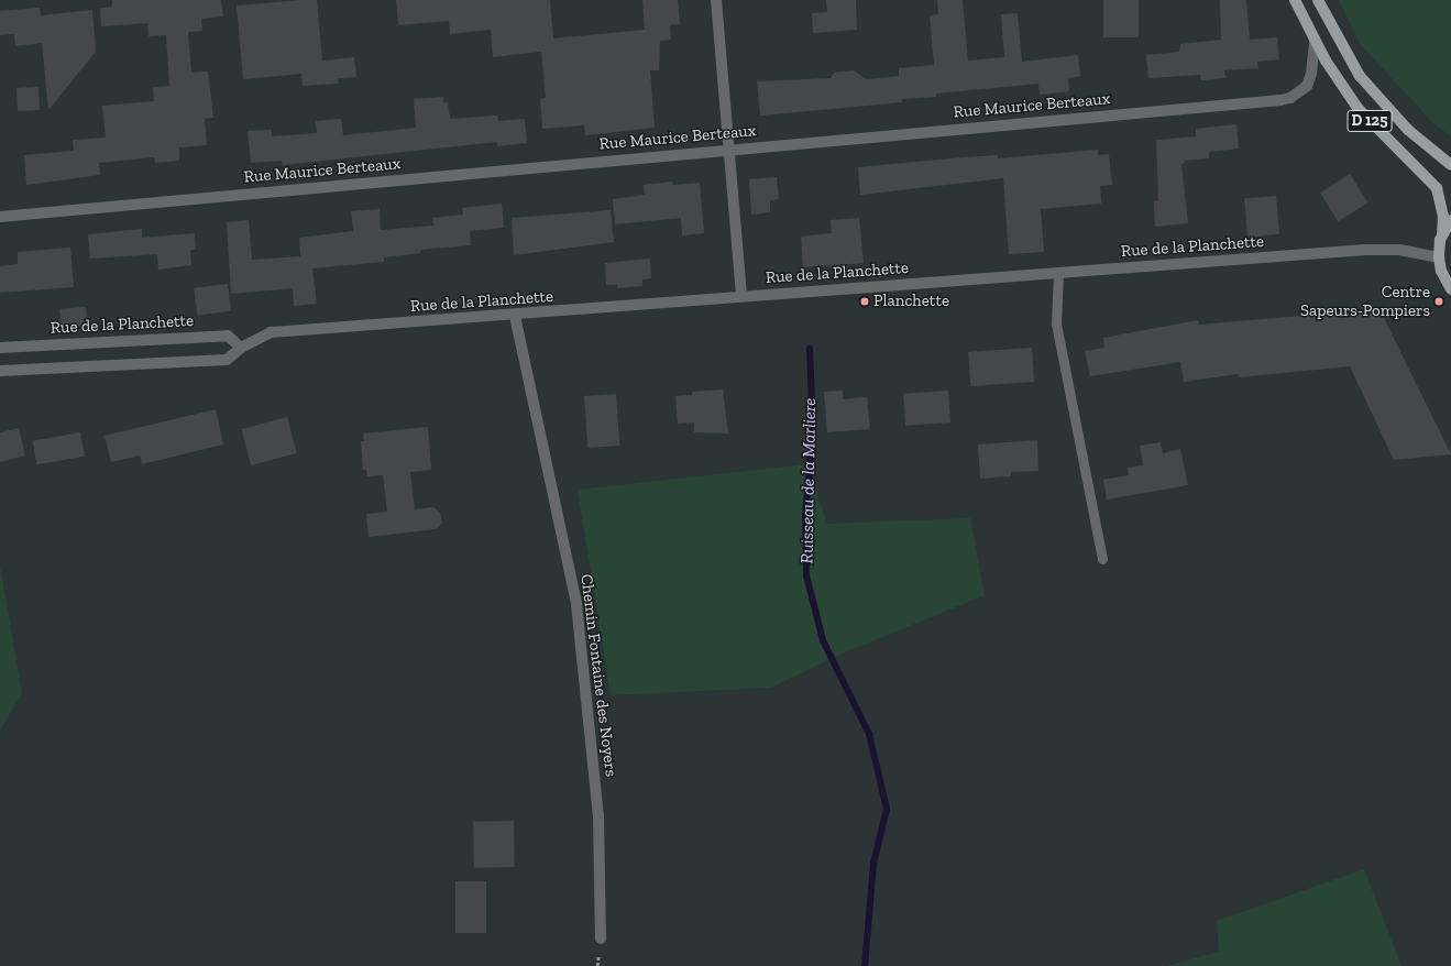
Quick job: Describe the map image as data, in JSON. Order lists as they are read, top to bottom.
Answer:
{
  "streets": {
    "main road": ["D 125"],
    "street": ["Rue Maurice Berteaux", "Rue de la Planchette", "Chemin Fontaine des Noyers"]
  },
  "crossings": [
    ["Rue Maurice Berteaux", "D 125"],
    ["Rue de la Planchette", "Chemin Fontaine des Noyers"]
  ],
  "water": ["Ruisseau de la Marliere"],
  "places": ["Planchette", "Centre Sapeurs-Pompiers"]
}
